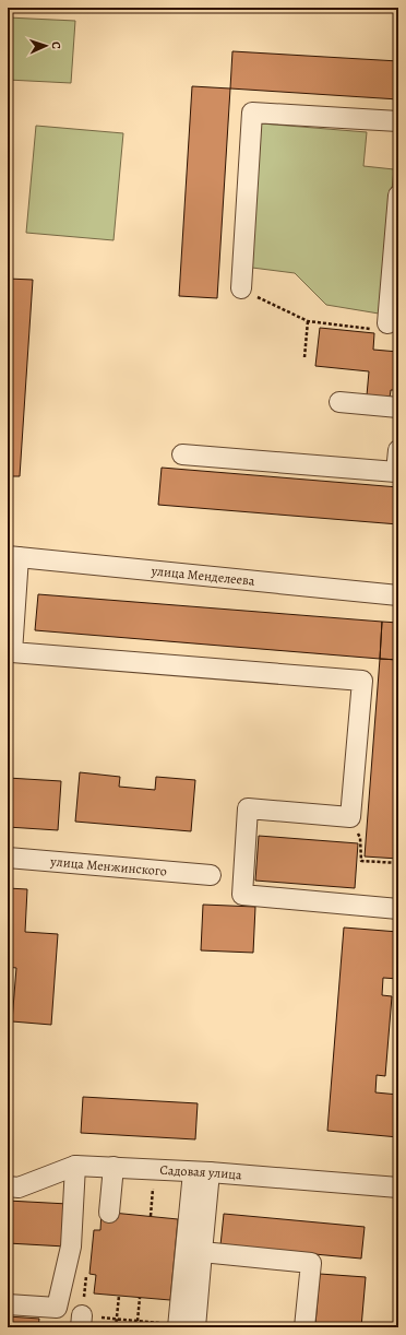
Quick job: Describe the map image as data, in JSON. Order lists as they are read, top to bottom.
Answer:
{
  "streets": {
    "street": ["улица Менделеева", "улица Менжинского", "Садовая улица"]
  },
  "north": "right"
}
